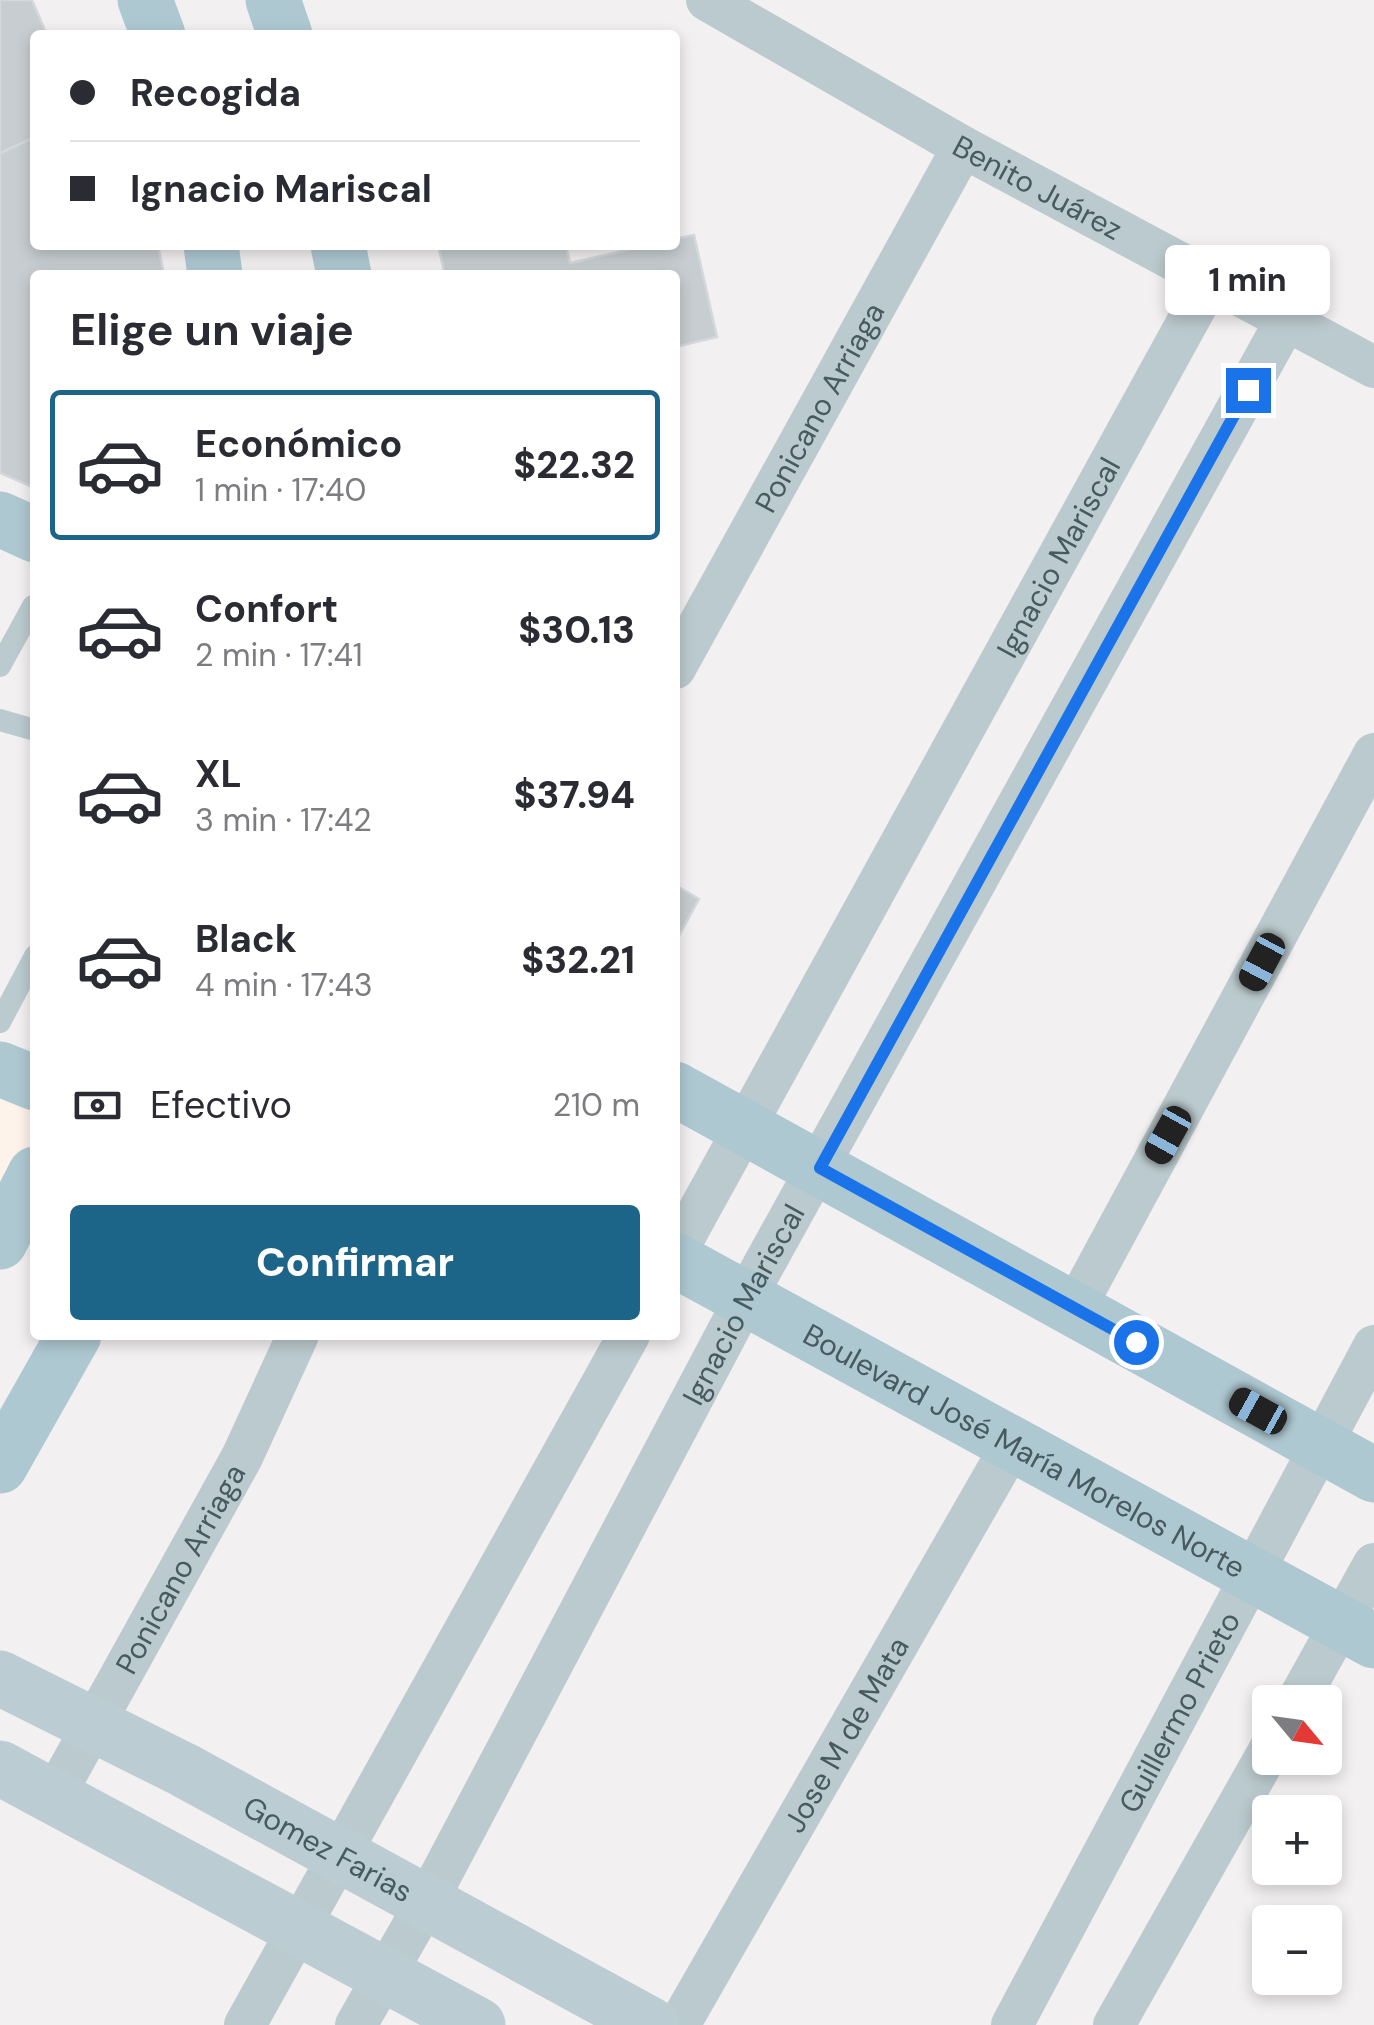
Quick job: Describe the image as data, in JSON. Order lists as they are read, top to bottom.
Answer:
{
  "streets": {
    "main road": ["Boulevard José María Morelos Norte"],
    "street": [
      "Benito Juárez",
      "Ponicano Arriaga",
      "Ignacio Mariscal",
      "Guillermo Prieto",
      "Jose M de Mata",
      "Gomez Farias"
    ]
  },
  "crossings": [
    ["Benito Juárez", "Ponicano Arriaga"],
    ["Benito Juárez", "Ignacio Mariscal"],
    ["Ponicano Arriaga", "Gomez Farias"],
    ["Ignacio Mariscal", "Boulevard José María Morelos Norte"],
    ["Ignacio Mariscal", "Gomez Farias"],
    ["Boulevard José María Morelos Norte", "Guillermo Prieto"],
    ["Boulevard José María Morelos Norte", "Jose M de Mata"]
  ],
  "north": "bottom right",
  "page": {
    "banner": ["Recogida", "Ignacio Mariscal"],
    "bubble": "1 min",
    "heading": "Elige un viaje",
    "list": [
      {
        "name": "Económico",
        "note": "1 min · 17:40",
        "value": "$22.32"
      },
      {
        "name": "Confort",
        "note": "2 min · 17:41",
        "value": "$30.13"
      },
      {
        "name": "XL",
        "note": "3 min · 17:42",
        "value": "$37.94"
      },
      {
        "name": "Black",
        "note": "4 min · 17:43",
        "value": "$32.21"
      }
    ],
    "pay": ["Efectivo", "210 m"],
    "buttons": "Confirmar",
    "map_buttons": ["+", "−"]
  }
}
